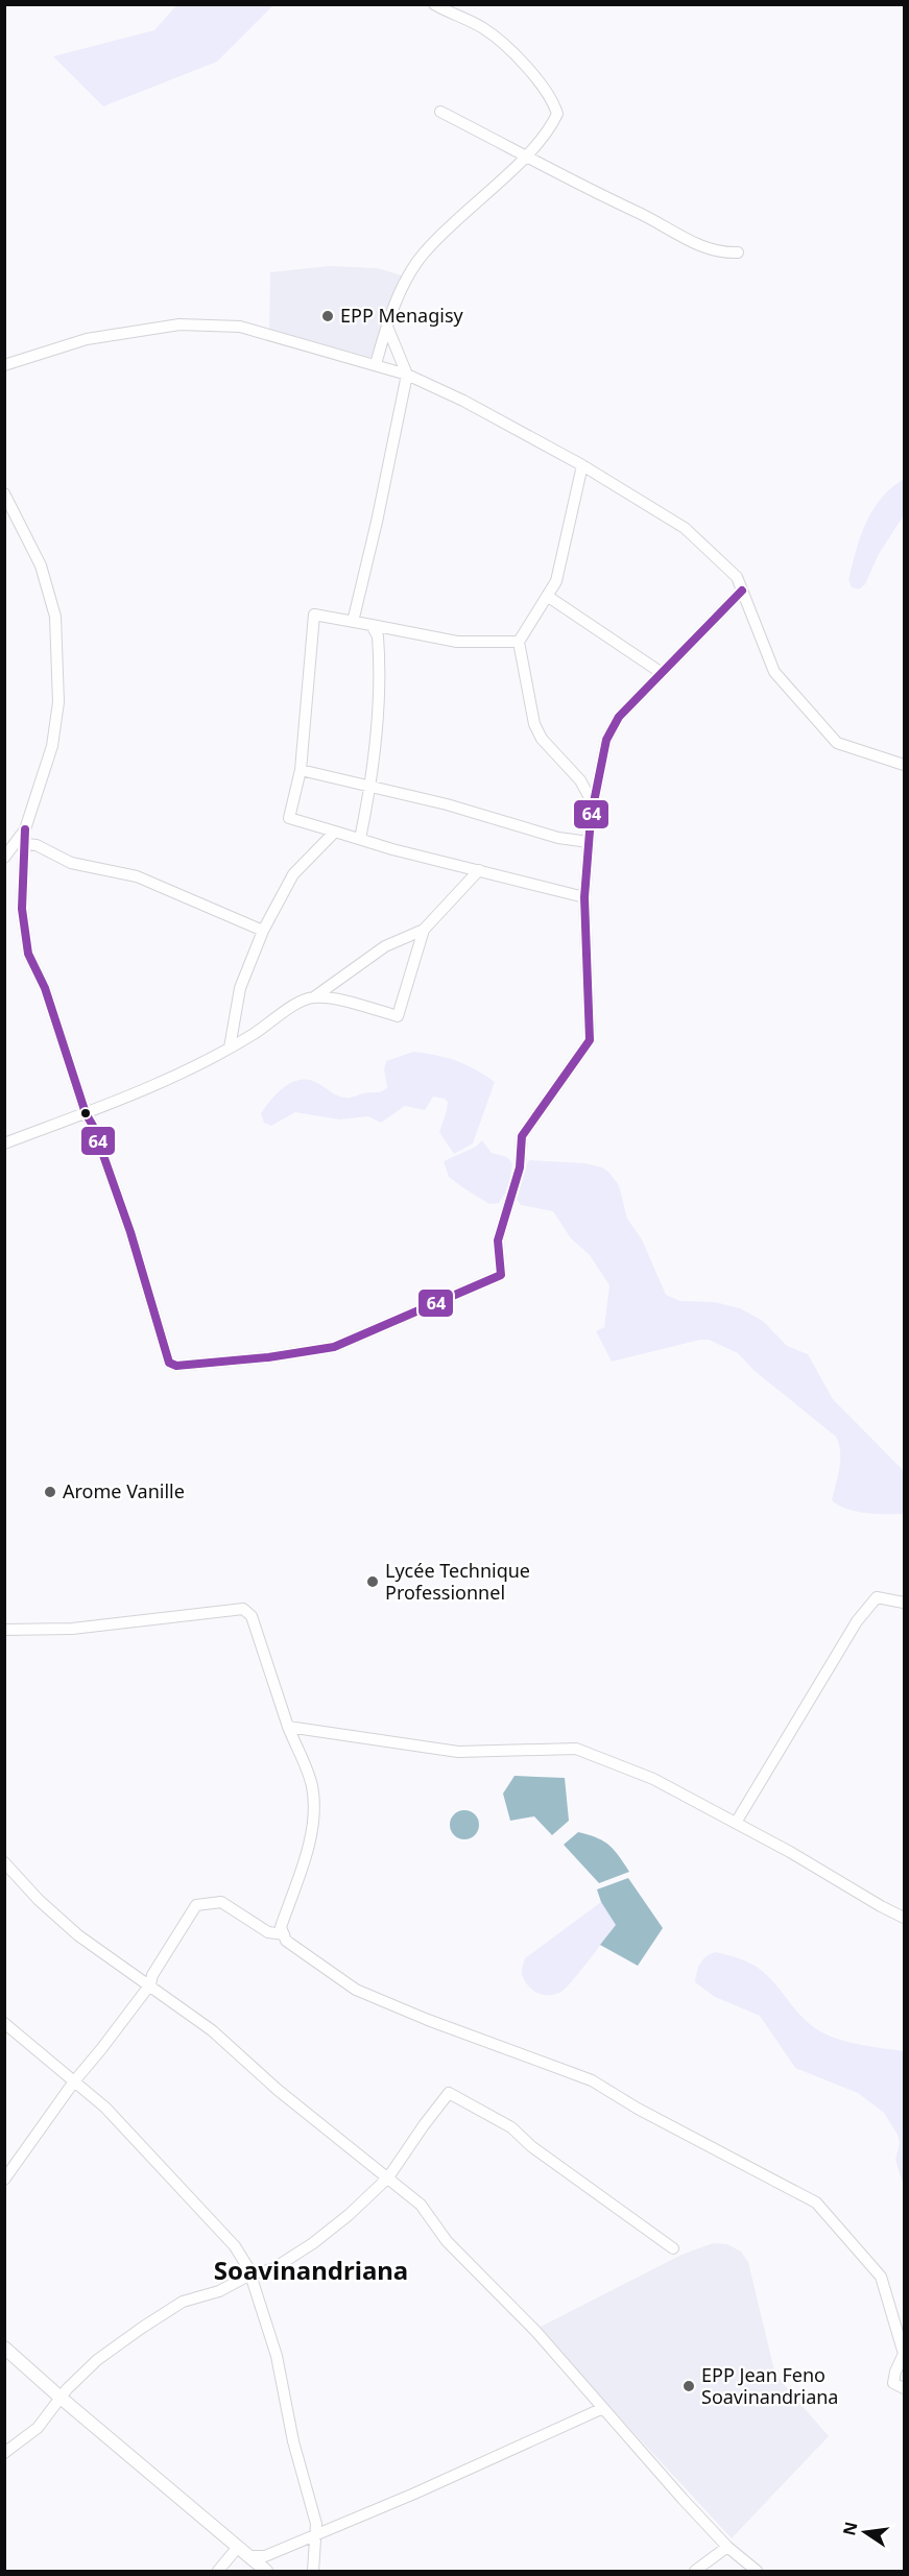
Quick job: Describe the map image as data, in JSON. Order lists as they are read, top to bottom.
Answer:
{
  "districts": ["Soavinandriana"],
  "places": [
    "EPP Menagisy",
    "Arome Vanille",
    "Lycée Technique Professionnel",
    "EPP Jean Feno Soavinandriana"
  ],
  "lines": ["transit line 64"],
  "north": "left"
}
